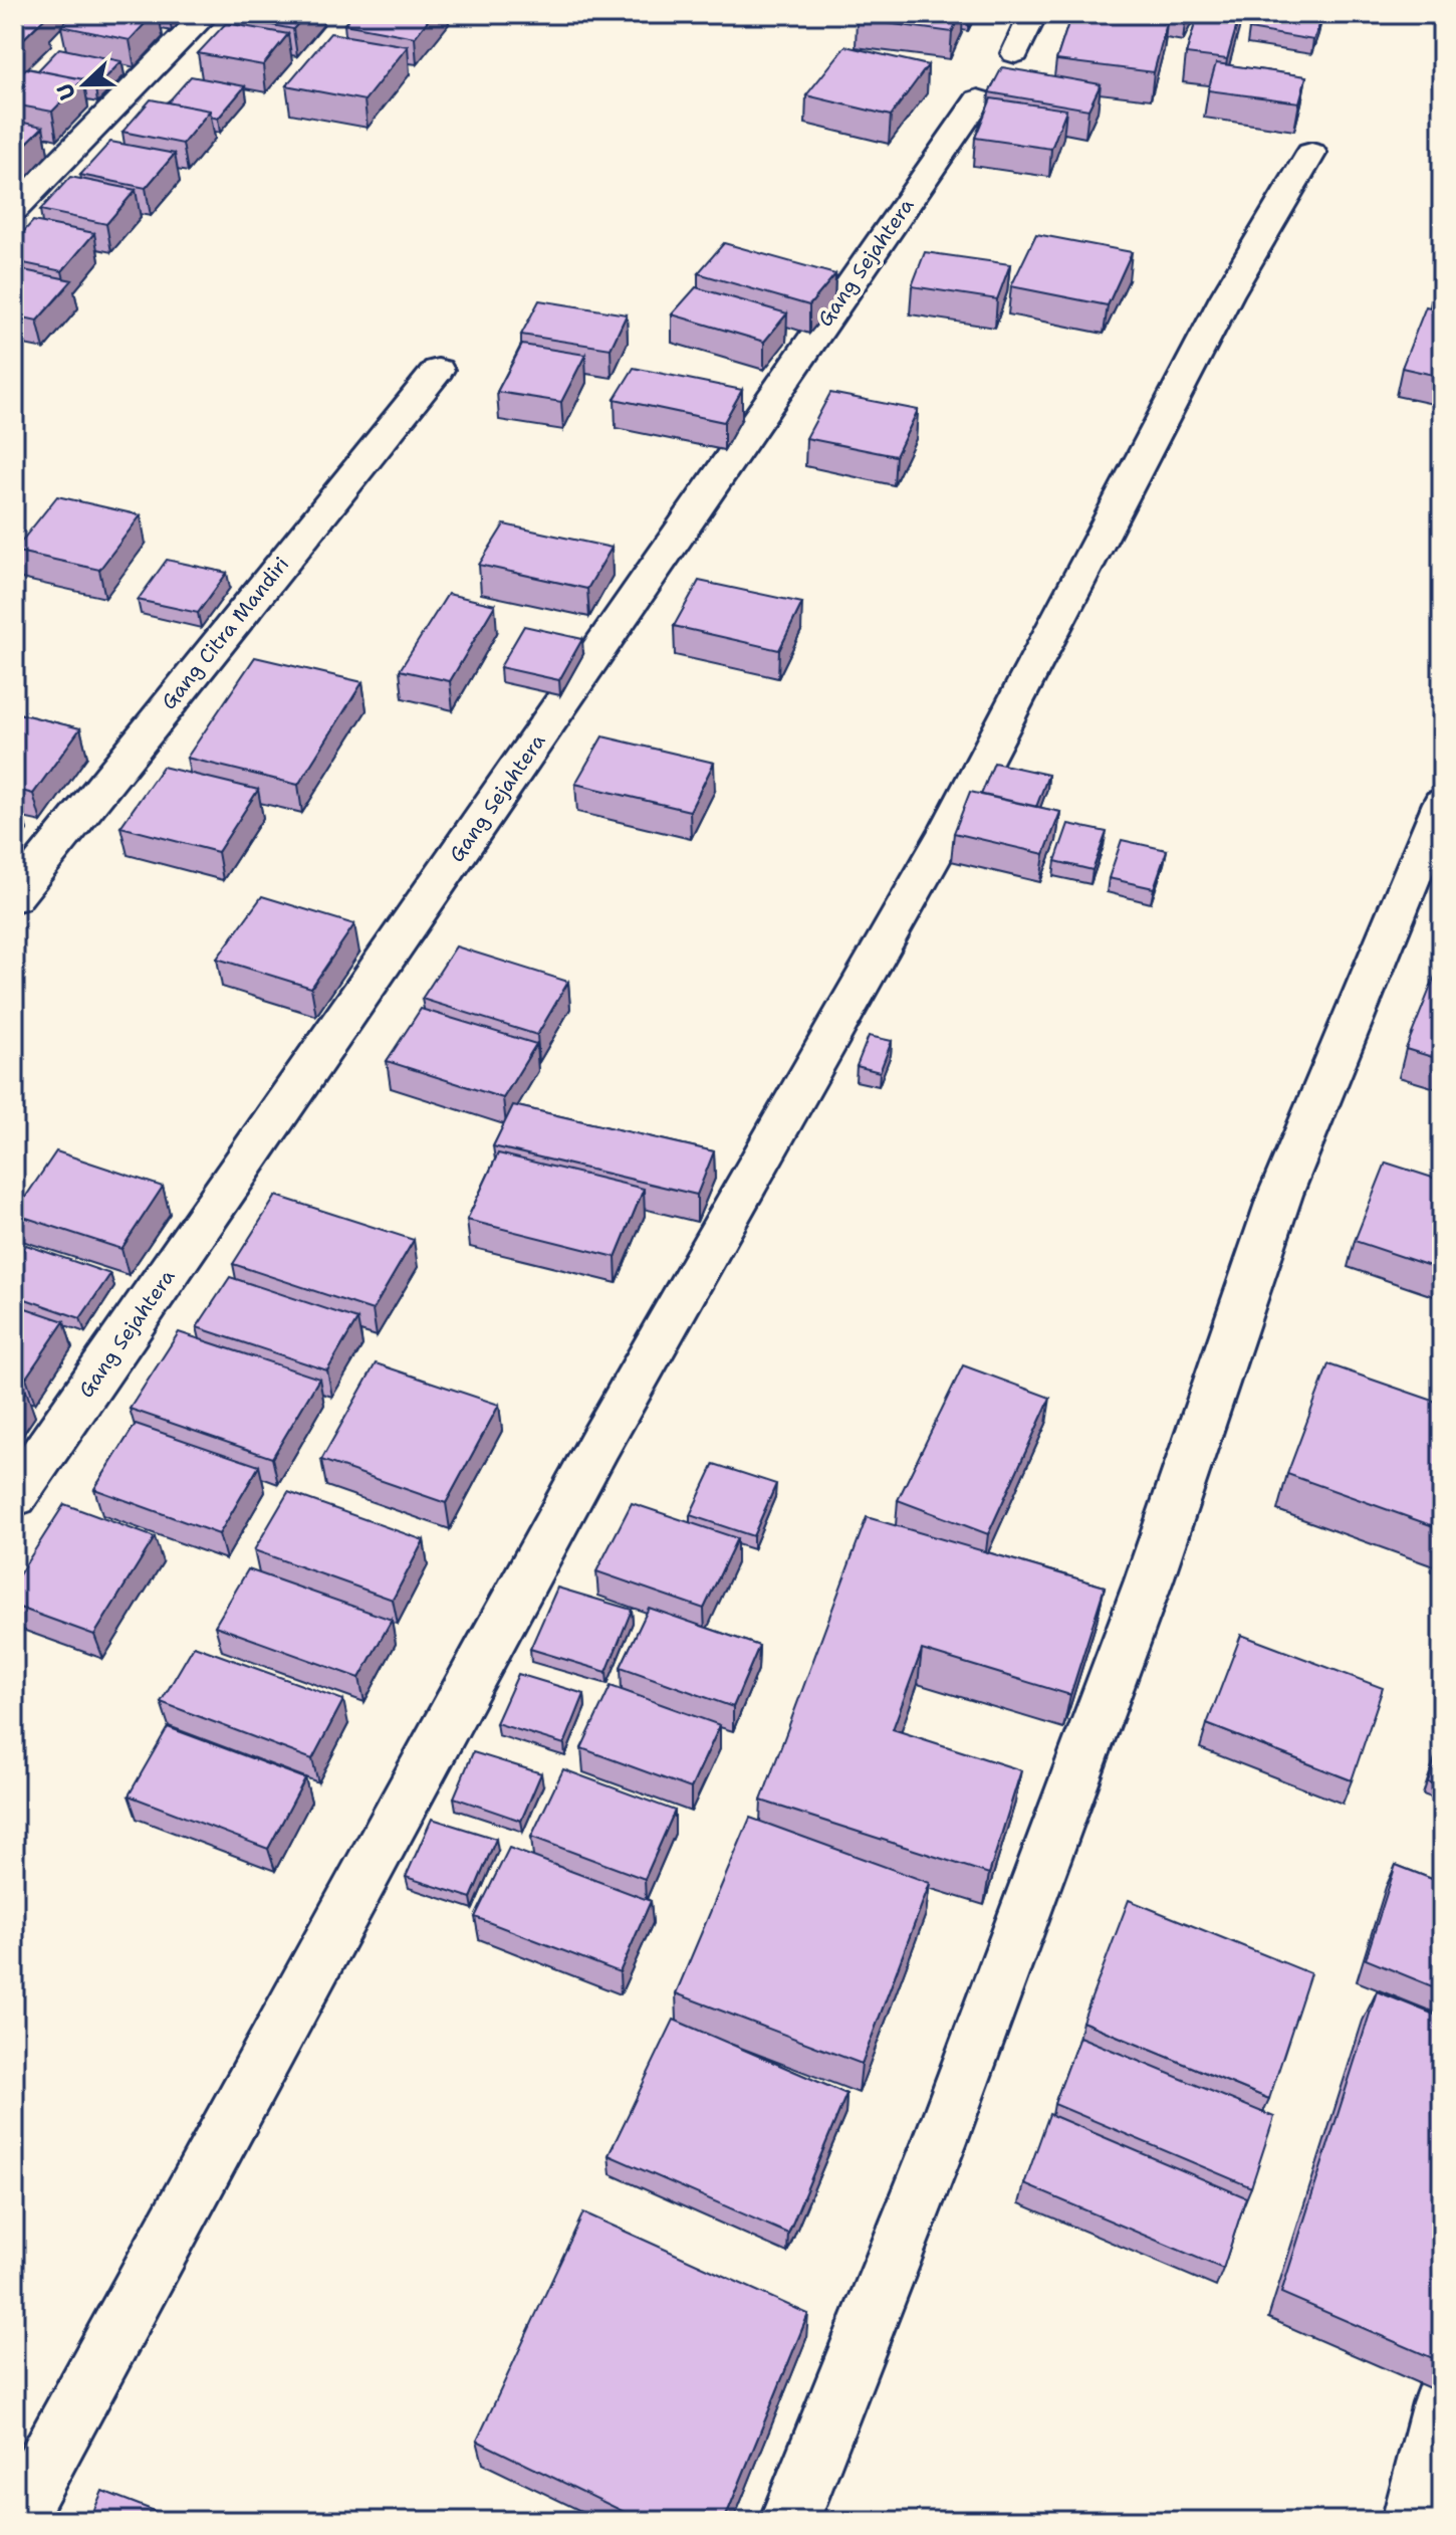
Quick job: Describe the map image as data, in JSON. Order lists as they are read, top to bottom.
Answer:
{
  "streets": {
    "street": ["Gang Sejahtera", "Gang Citra Mandiri"]
  },
  "north": "left"
}
